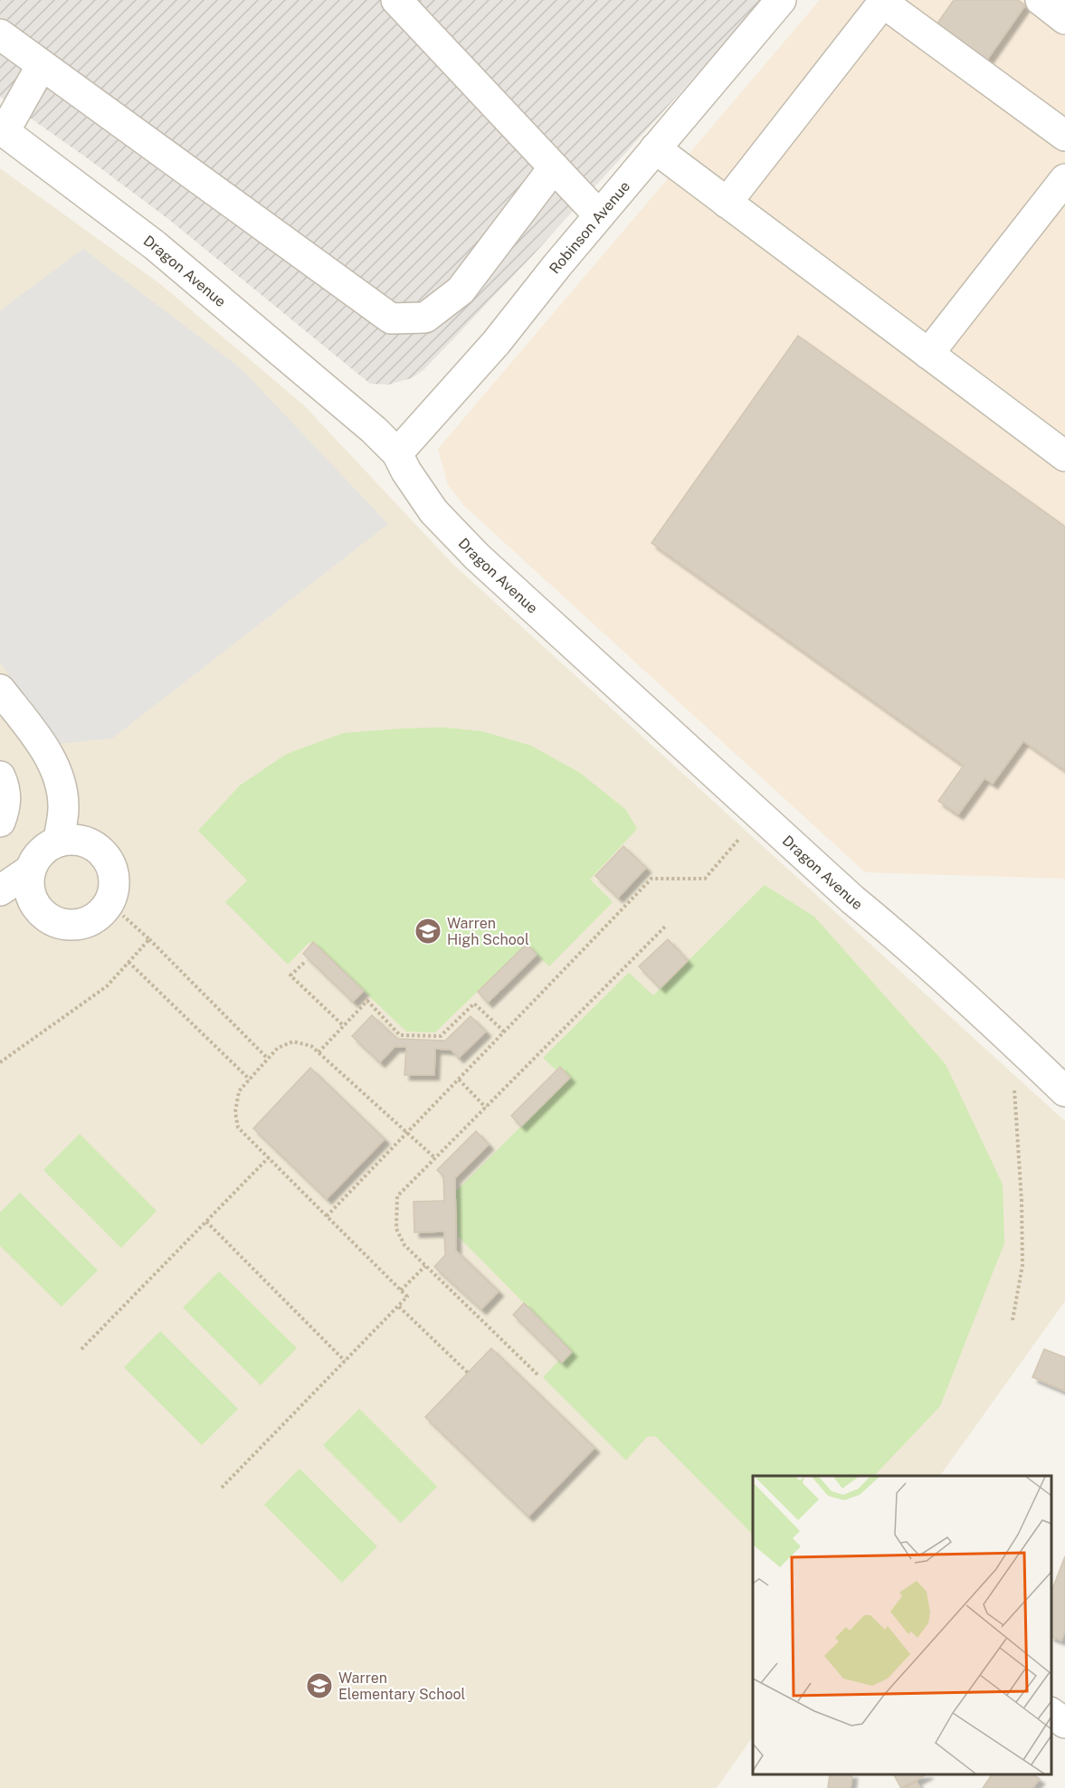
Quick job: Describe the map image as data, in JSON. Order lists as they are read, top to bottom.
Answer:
{
  "streets": {
    "street": ["Robinson Avenue", "Dragon Avenue"]
  },
  "crossings": [
    ["Robinson Avenue", "Dragon Avenue"]
  ],
  "places": {
    "school or university": ["Warren High School", "Warren Elementary School"]
  }
}
